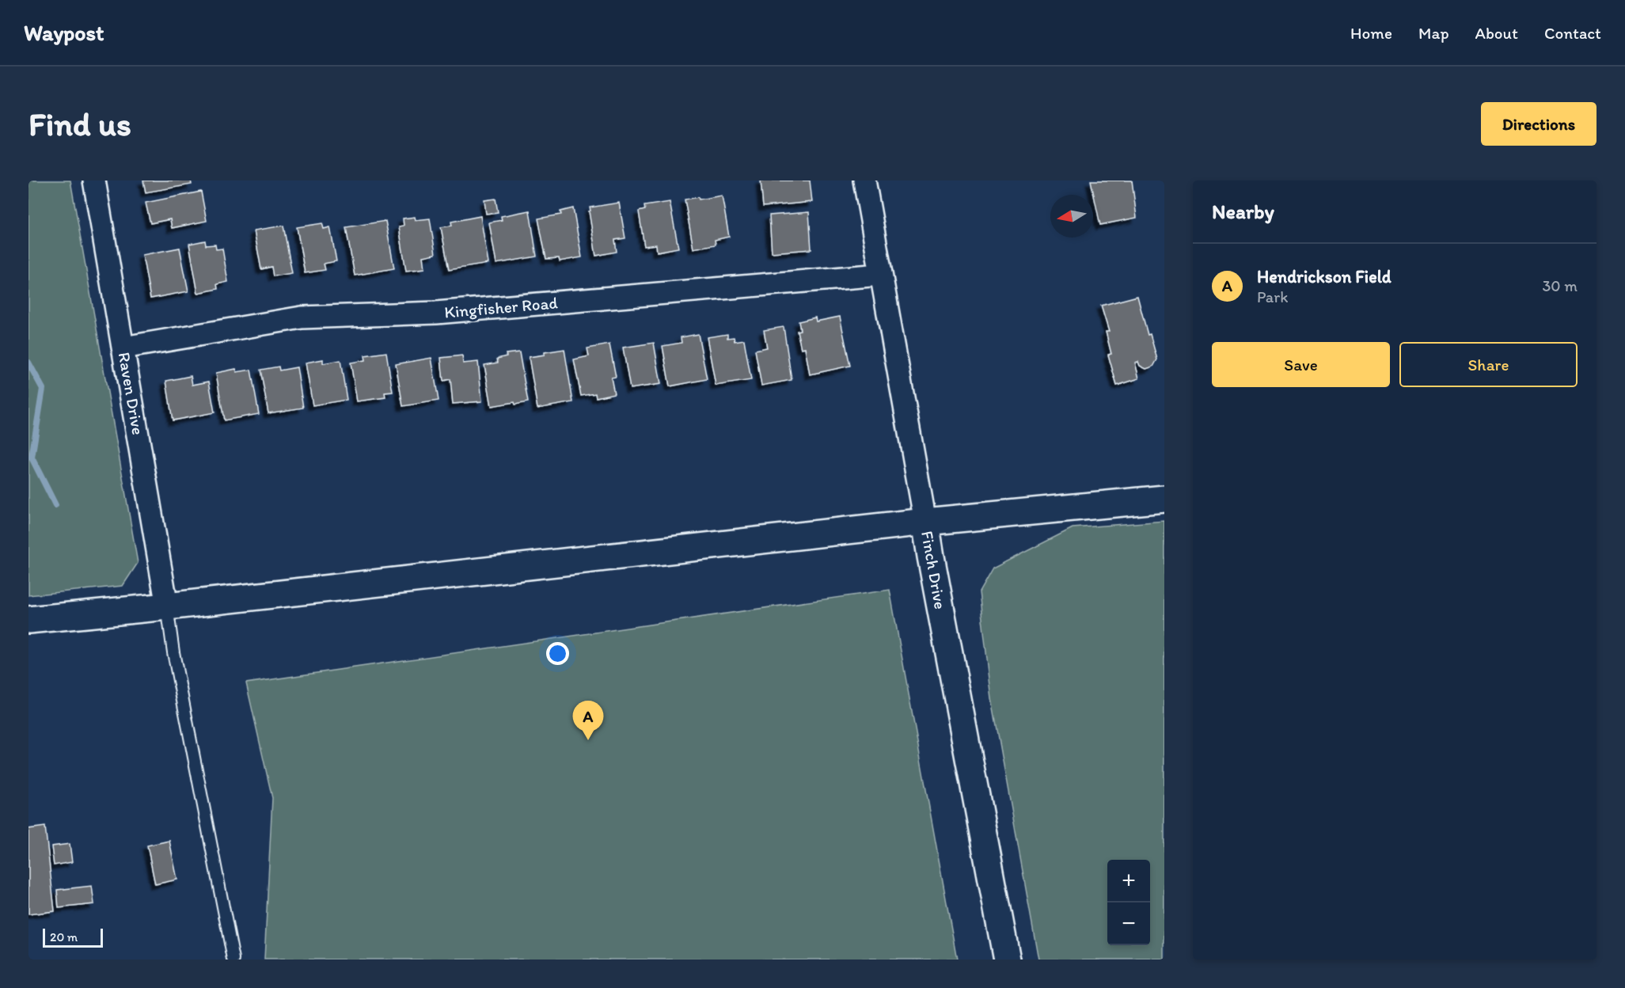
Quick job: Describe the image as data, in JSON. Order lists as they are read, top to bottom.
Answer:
{
  "streets": {
    "street": ["Kingfisher Road", "Raven Drive", "Finch Drive"]
  },
  "crossings": [
    ["Kingfisher Road", "Raven Drive"],
    ["Kingfisher Road", "Finch Drive"]
  ],
  "scale_bar": "20 m",
  "north": "left",
  "page": {
    "header": "Waypost",
    "nav": [
      "Home",
      "Map",
      "About",
      "Contact"
    ],
    "buttons": [
      "Directions",
      ["Save", "Share"]
    ],
    "title": "Find us",
    "heading": "Nearby",
    "list": [
      {
        "mark": "A",
        "name": "Hendrickson Field",
        "note": "Park",
        "value": "30 m"
      }
    ],
    "pins": "A",
    "map_buttons": ["+", "−"],
    "scale": "20 m"
  }
}
